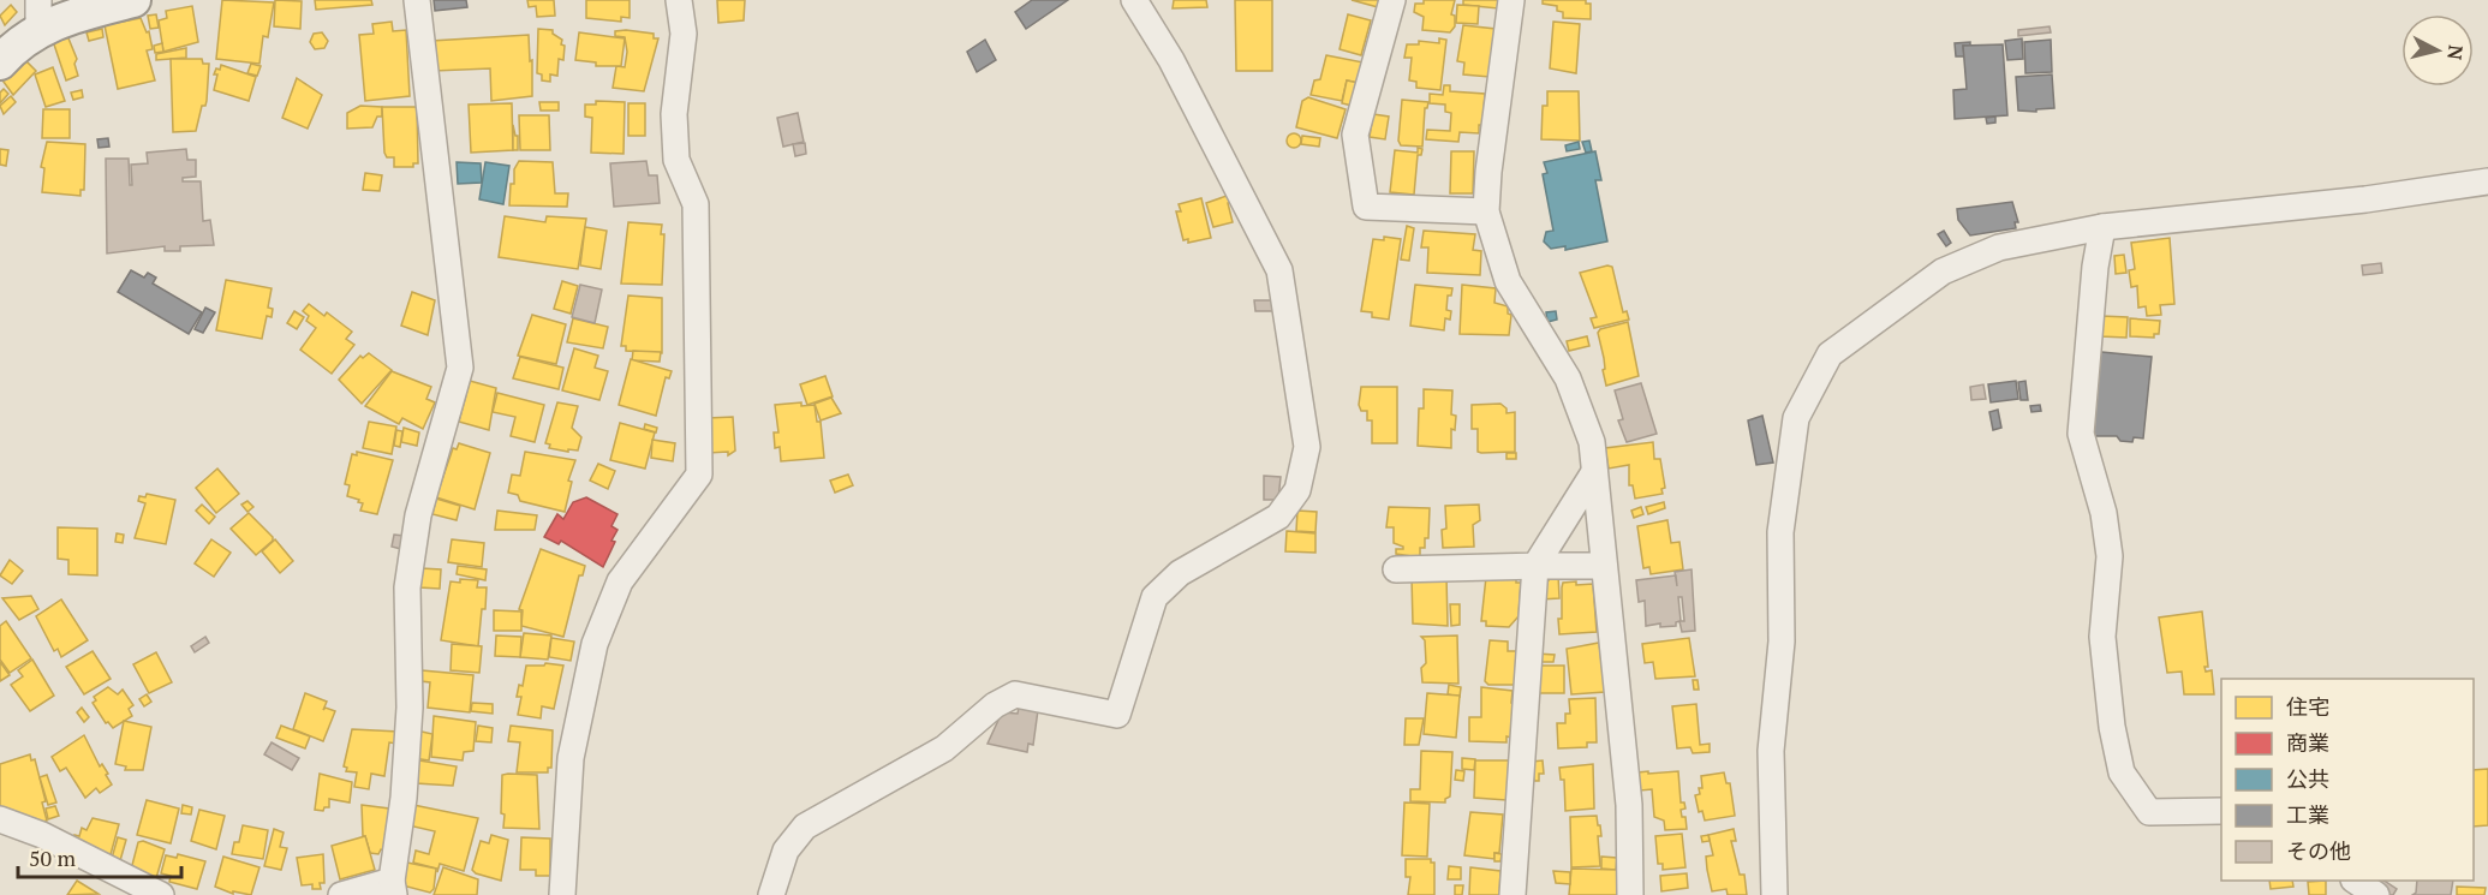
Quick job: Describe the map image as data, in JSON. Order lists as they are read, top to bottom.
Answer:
{
  "legend": [
    "住宅",
    "商業",
    "公共",
    "工業",
    "その他"
  ],
  "scale_bar": "50 m",
  "north": "right"
}
